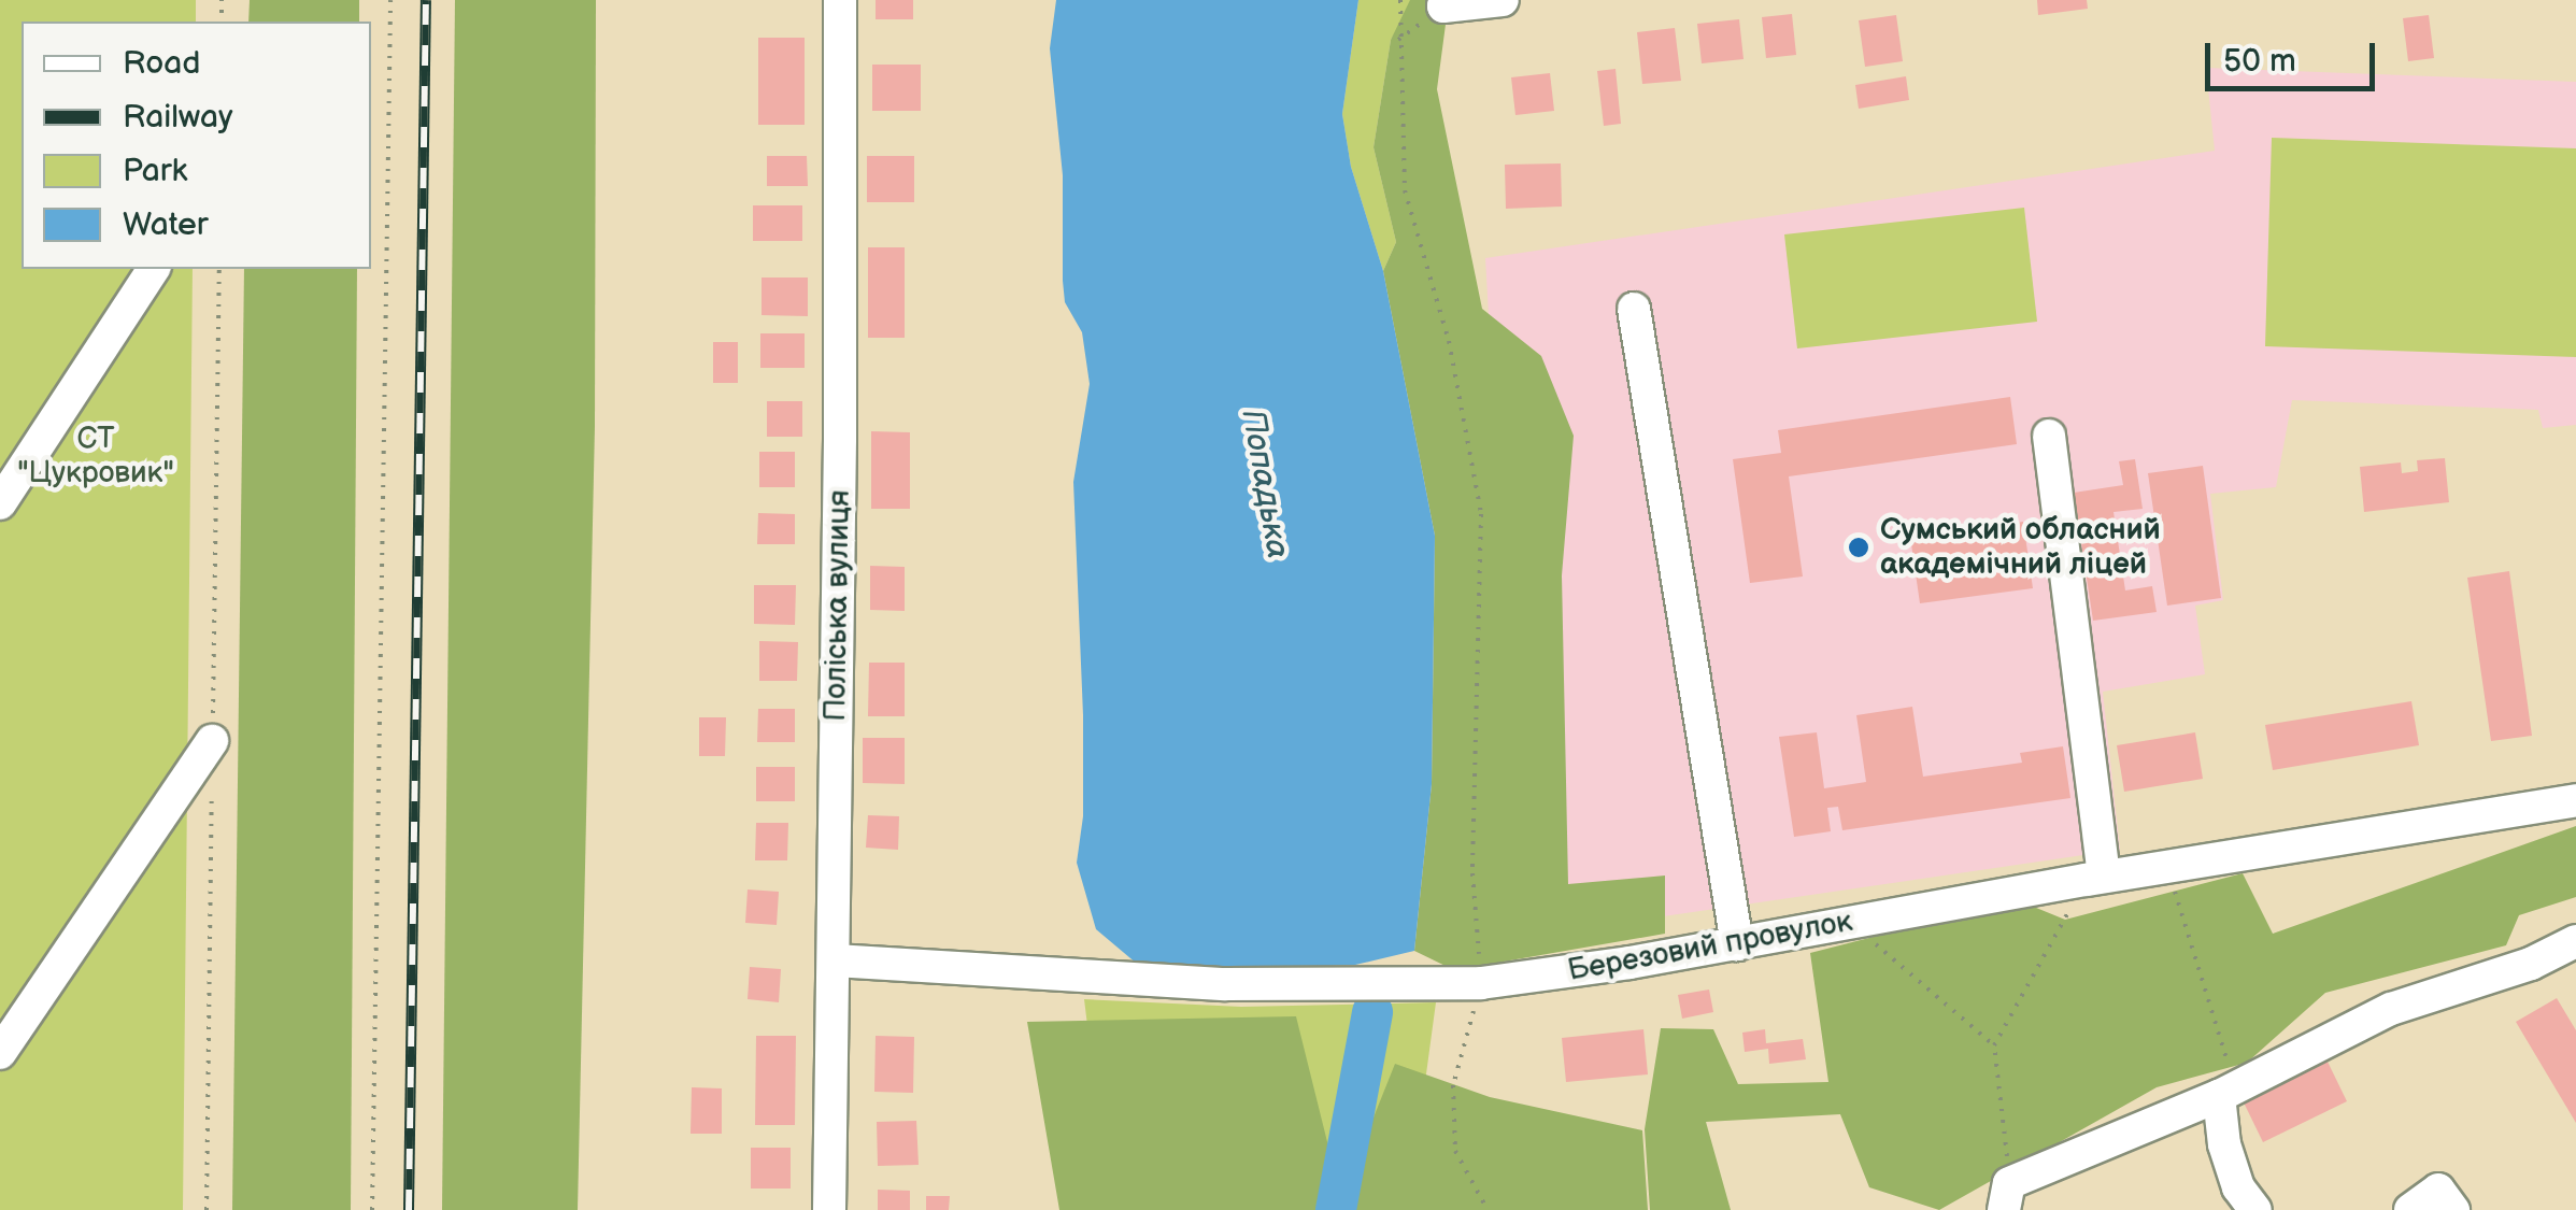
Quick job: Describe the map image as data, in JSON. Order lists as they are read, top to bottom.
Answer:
{
  "streets": {
    "street": ["Поліська вулиця", "Березовий провулок"]
  },
  "crossings": [
    ["Поліська вулиця", "Березовий провулок"]
  ],
  "water": ["Попадька"],
  "parks": ["СТ \"Цукровик\""],
  "places": ["Сумський обласний академічний ліцей"],
  "legend": [
    "Road",
    "Railway",
    "Park",
    "Water"
  ],
  "scale_bar": "50 m"
}
